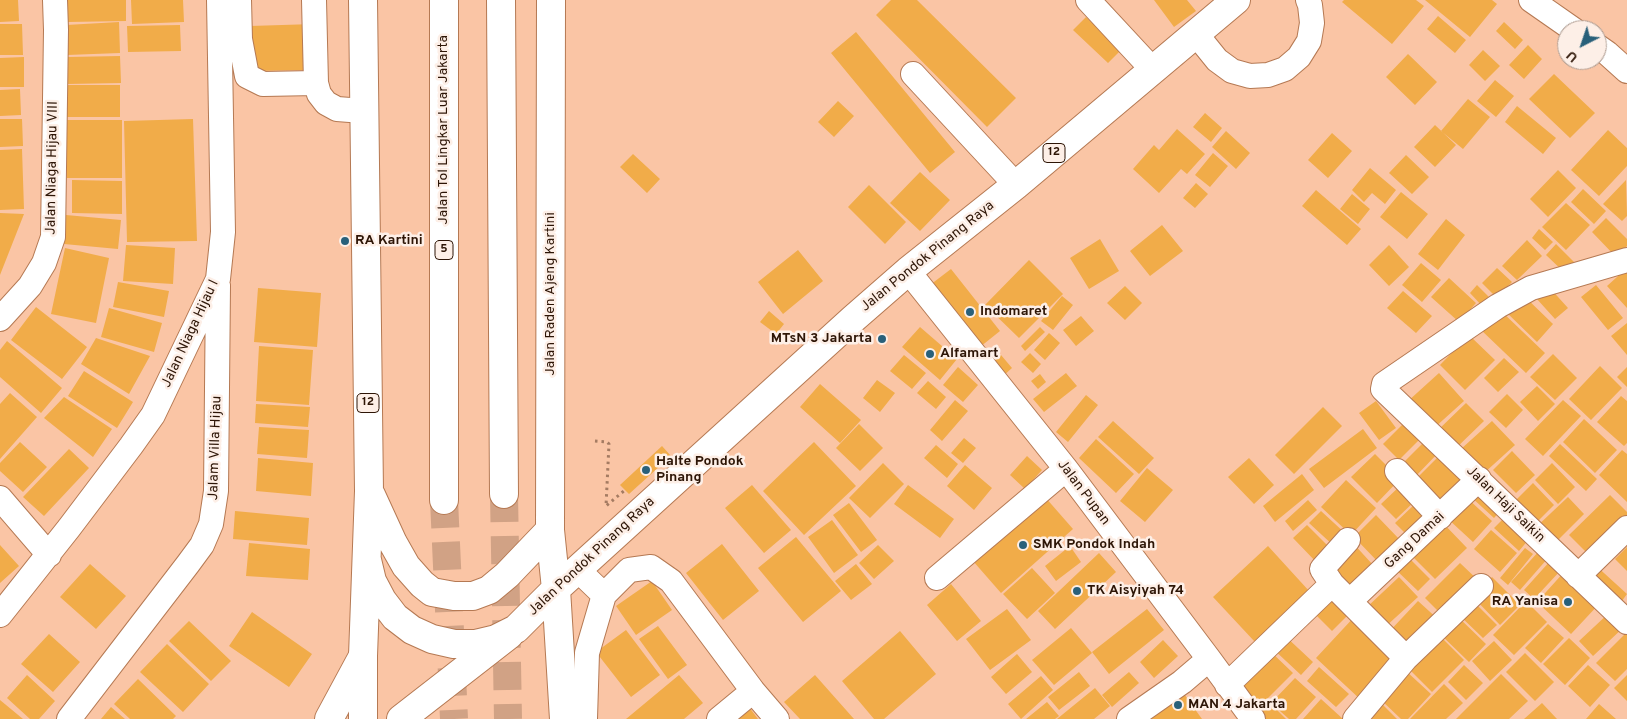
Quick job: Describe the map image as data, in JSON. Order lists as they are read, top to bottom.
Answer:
{
  "streets": {
    "main road": [
      "Jalan Tol Lingkar Luar Jakarta",
      "12",
      "5",
      "Jalan Pondok Pinang Raya",
      "Jalan Raden Ajeng Kartini"
    ],
    "street": [
      "Jalan Niaga Hijau VIII",
      "Jalan Niaga Hijau I",
      "Jalam Villa Hijau",
      "Jalan Pupan",
      "Jalan Haji Saikin",
      "Gang Damai"
    ]
  },
  "crossings": [
    ["12", "Jalan Pondok Pinang Raya"],
    ["Jalan Pondok Pinang Raya", "Jalan Raden Ajeng Kartini"],
    ["Jalan Pondok Pinang Raya", "Jalan Pupan"],
    ["Jalan Niaga Hijau I", "Jalam Villa Hijau"],
    ["Jalan Haji Saikin", "Gang Damai"]
  ],
  "places": [
    "RA Kartini",
    "Indomaret",
    "MTsN 3 Jakarta",
    "Alfamart",
    "Halte Pondok Pinang",
    "SMK Pondok Indah",
    "TK Aisyiyah 74",
    "RA Yanisa",
    "MAN 4 Jakarta"
  ],
  "north": "bottom left"
}
